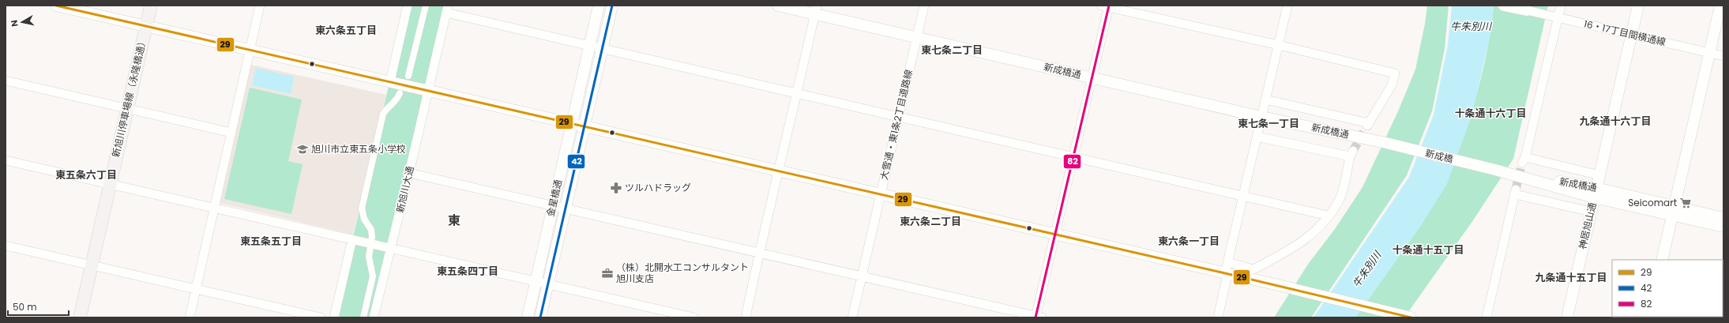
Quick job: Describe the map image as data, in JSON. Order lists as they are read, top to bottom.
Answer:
{
  "streets": {
    "main road": ["新旭川停車場線（永隆橋通）"],
    "street": [
      "16・17丁目間横通線",
      "新成橋通",
      "大雪通・東1条2丁目道路線",
      "新成橋",
      "新旭川大通",
      "金星橋通",
      "神居旭山通"
    ]
  },
  "crossings": [
    ["16・17丁目間横通線", "神居旭山通"],
    ["新成橋通", "大雪通・東1条2丁目道路線"],
    ["新成橋通", "新成橋"],
    ["新成橋通", "神居旭山通"]
  ],
  "districts": [
    "東六条五丁目",
    "東七条二丁目",
    "十条通十六丁目",
    "九条通十六丁目",
    "東七条一丁目",
    "東五条六丁目",
    "東",
    "東六条二丁目",
    "東五条五丁目",
    "東六条一丁目",
    "十条通十五丁目",
    "東五条四丁目",
    "九条通十五丁目"
  ],
  "water": ["牛朱別川"],
  "places": {
    "school or university": ["旭川市立東五条小学校"],
    "pharmacy": ["ツルハドラッグ"],
    "supermarket": ["Seicomart"],
    "office": ["（株）北開水工コンサルタント 旭川支店"]
  },
  "lines": ["transit line 29", "transit line 42", "transit line 82"],
  "legend": ["29", "42", "82"],
  "scale_bar": "50 m",
  "north": "left"
}
